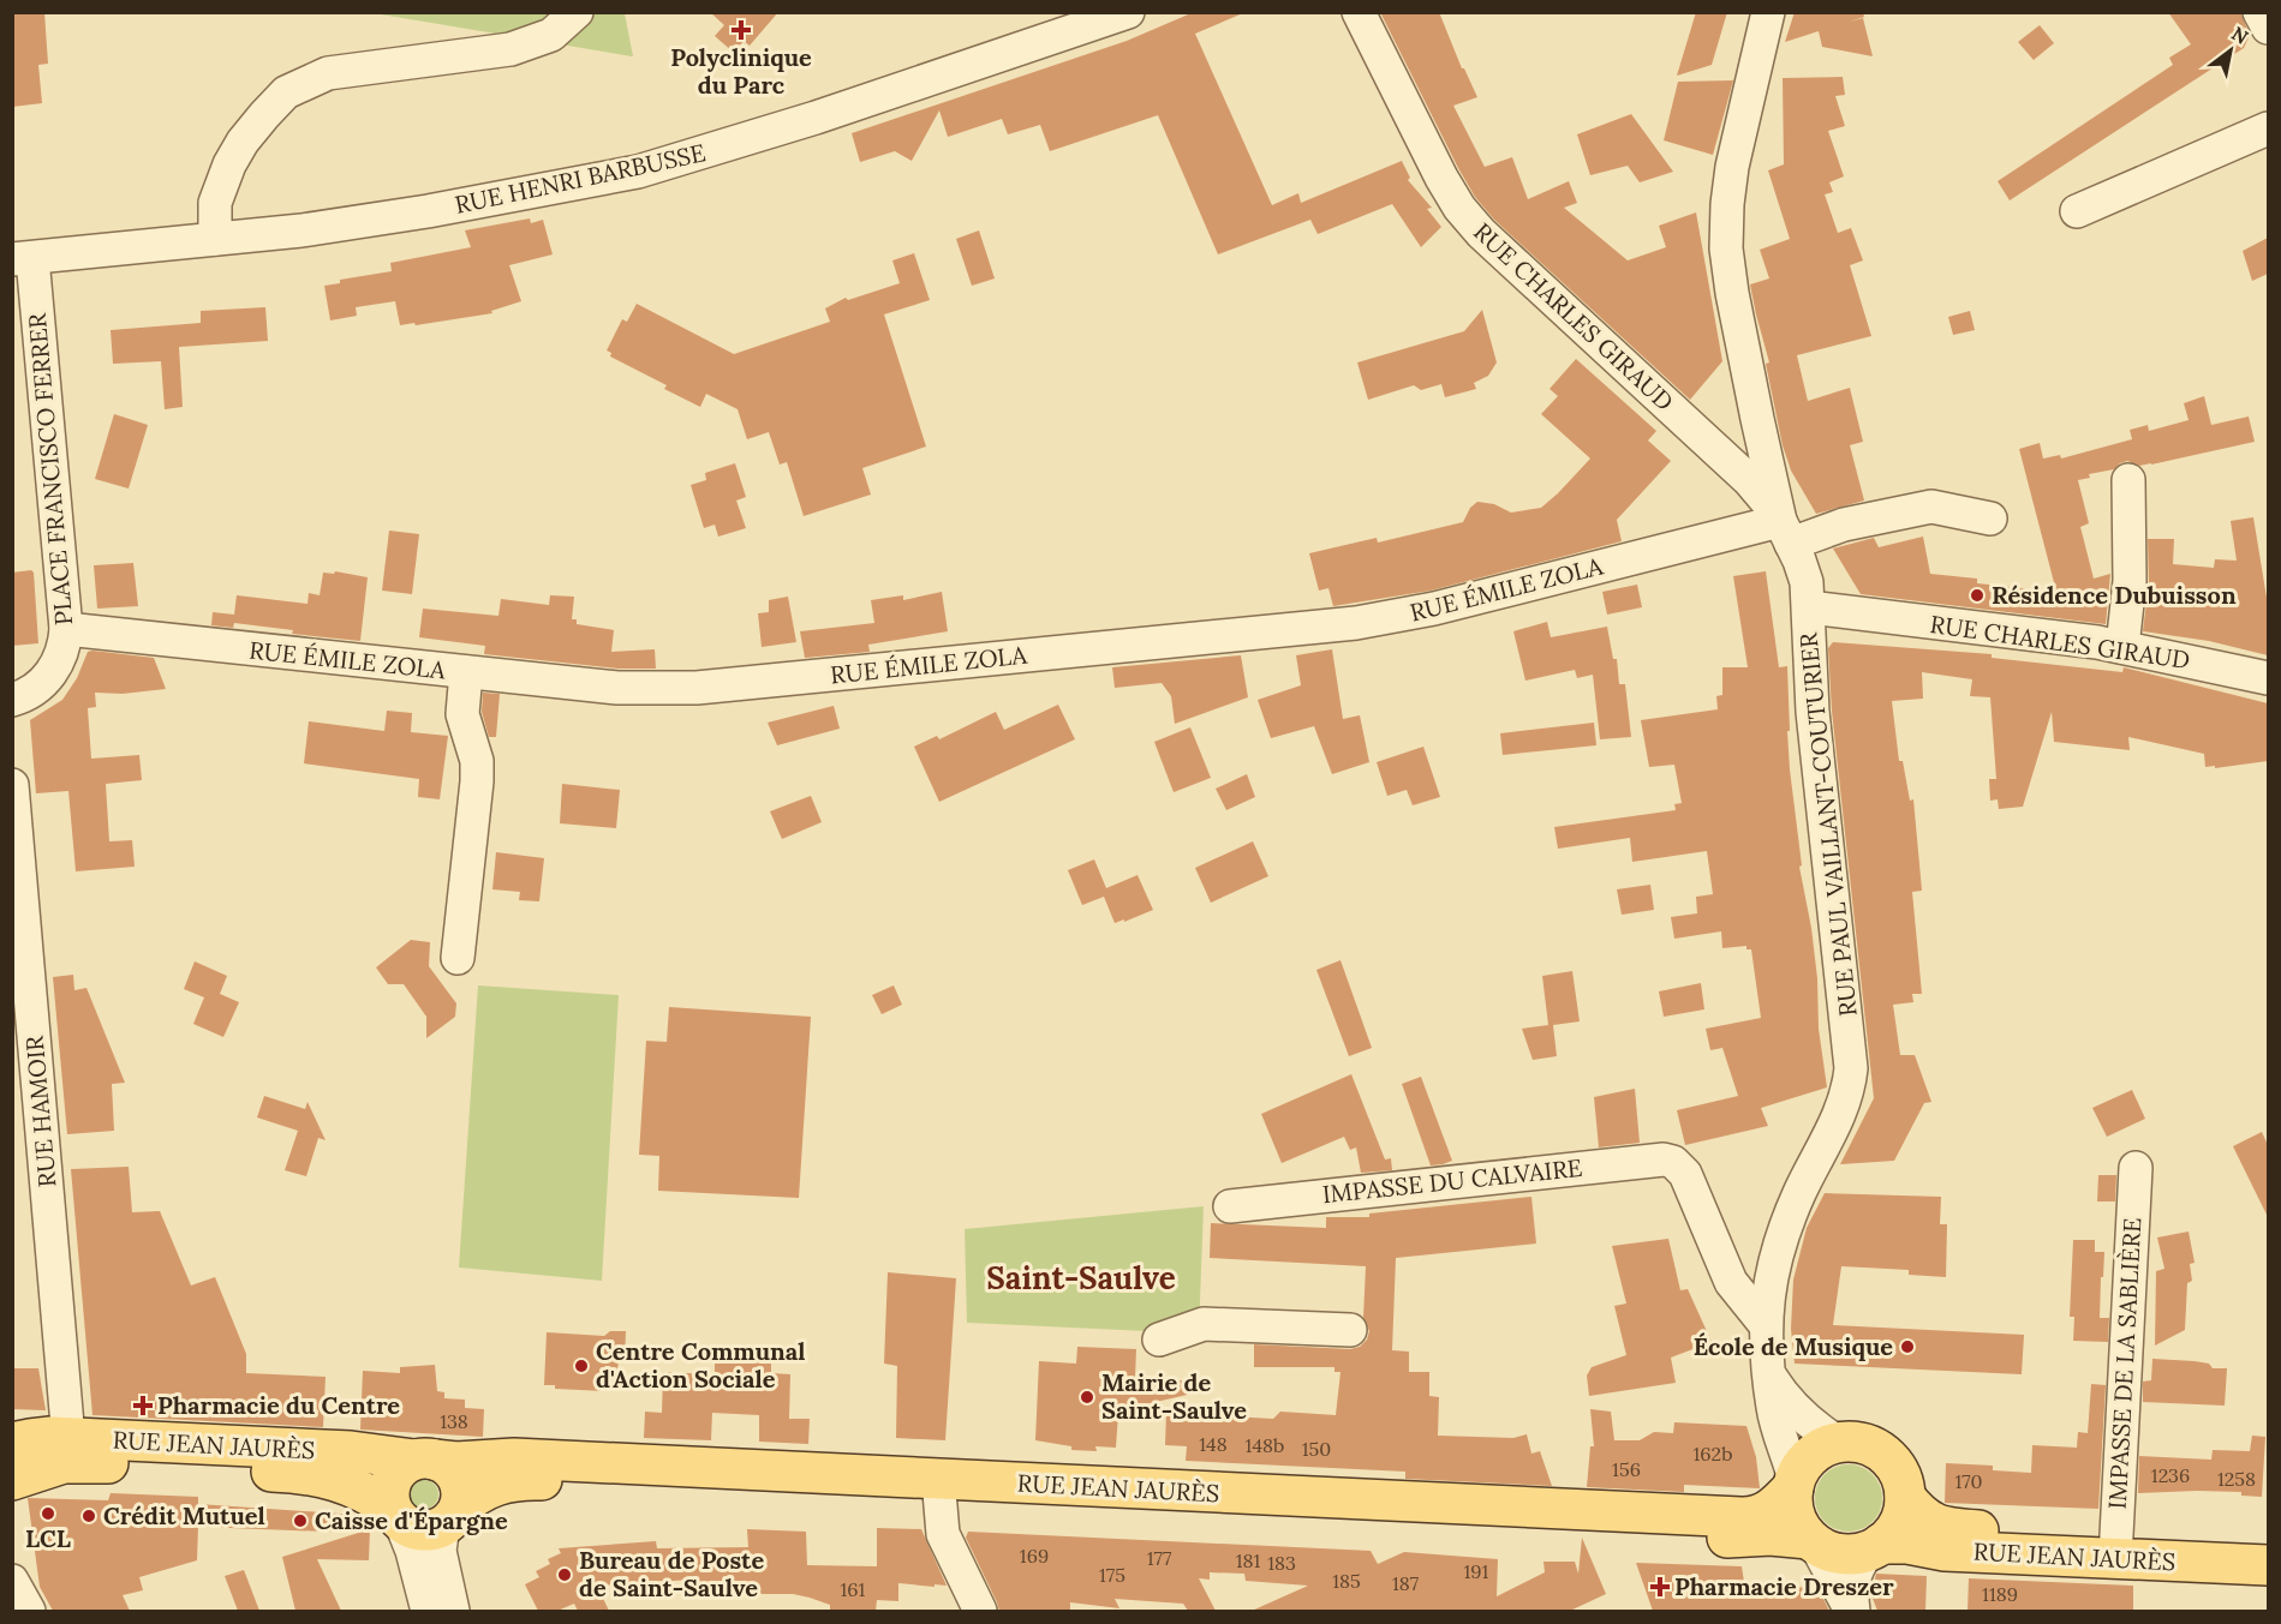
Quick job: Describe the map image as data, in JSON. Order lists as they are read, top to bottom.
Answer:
{
  "streets": {
    "main road": ["RUE JEAN JAURÈS"],
    "street": [
      "RUE HENRI BARBUSSE",
      "RUE CHARLES GIRAUD",
      "PLACE FRANCISCO FERRER",
      "RUE ÉMILE ZOLA",
      "RUE PAUL VAILLANT-COUTURIER",
      "RUE HAMOIR",
      "IMPASSE DU CALVAIRE",
      "IMPASSE DE LA SABLIÈRE"
    ]
  },
  "crossings": [
    ["RUE HENRI BARBUSSE", "PLACE FRANCISCO FERRER"],
    ["RUE CHARLES GIRAUD", "RUE ÉMILE ZOLA"],
    ["RUE CHARLES GIRAUD", "RUE PAUL VAILLANT-COUTURIER"],
    ["PLACE FRANCISCO FERRER", "RUE ÉMILE ZOLA"],
    ["RUE ÉMILE ZOLA", "RUE PAUL VAILLANT-COUTURIER"],
    ["RUE PAUL VAILLANT-COUTURIER", "IMPASSE DU CALVAIRE"],
    ["RUE PAUL VAILLANT-COUTURIER", "RUE JEAN JAURÈS"],
    ["RUE HAMOIR", "RUE JEAN JAURÈS"],
    ["IMPASSE DE LA SABLIÈRE", "RUE JEAN JAURÈS"]
  ],
  "districts": ["Saint-Saulve"],
  "places": {
    "health": ["Polyclinique du Parc", "Pharmacie du Centre", "Pharmacie Dreszer"],
    "other": [
      "Résidence Dubuisson",
      "École de Musique",
      "Centre Communal d'Action Sociale",
      "Mairie de Saint-Saulve",
      "LCL",
      "Crédit Mutuel",
      "Caisse d'Épargne",
      "Bureau de Poste de Saint-Saulve"
    ]
  },
  "house_numbers": [
    "138",
    "148",
    "148b",
    "150",
    "162b",
    "156",
    "1236",
    "1258",
    "170",
    "169",
    "177",
    "181",
    "183",
    "191",
    "175",
    "185",
    "187",
    "161",
    "1189"
  ],
  "north": "top right"
}
